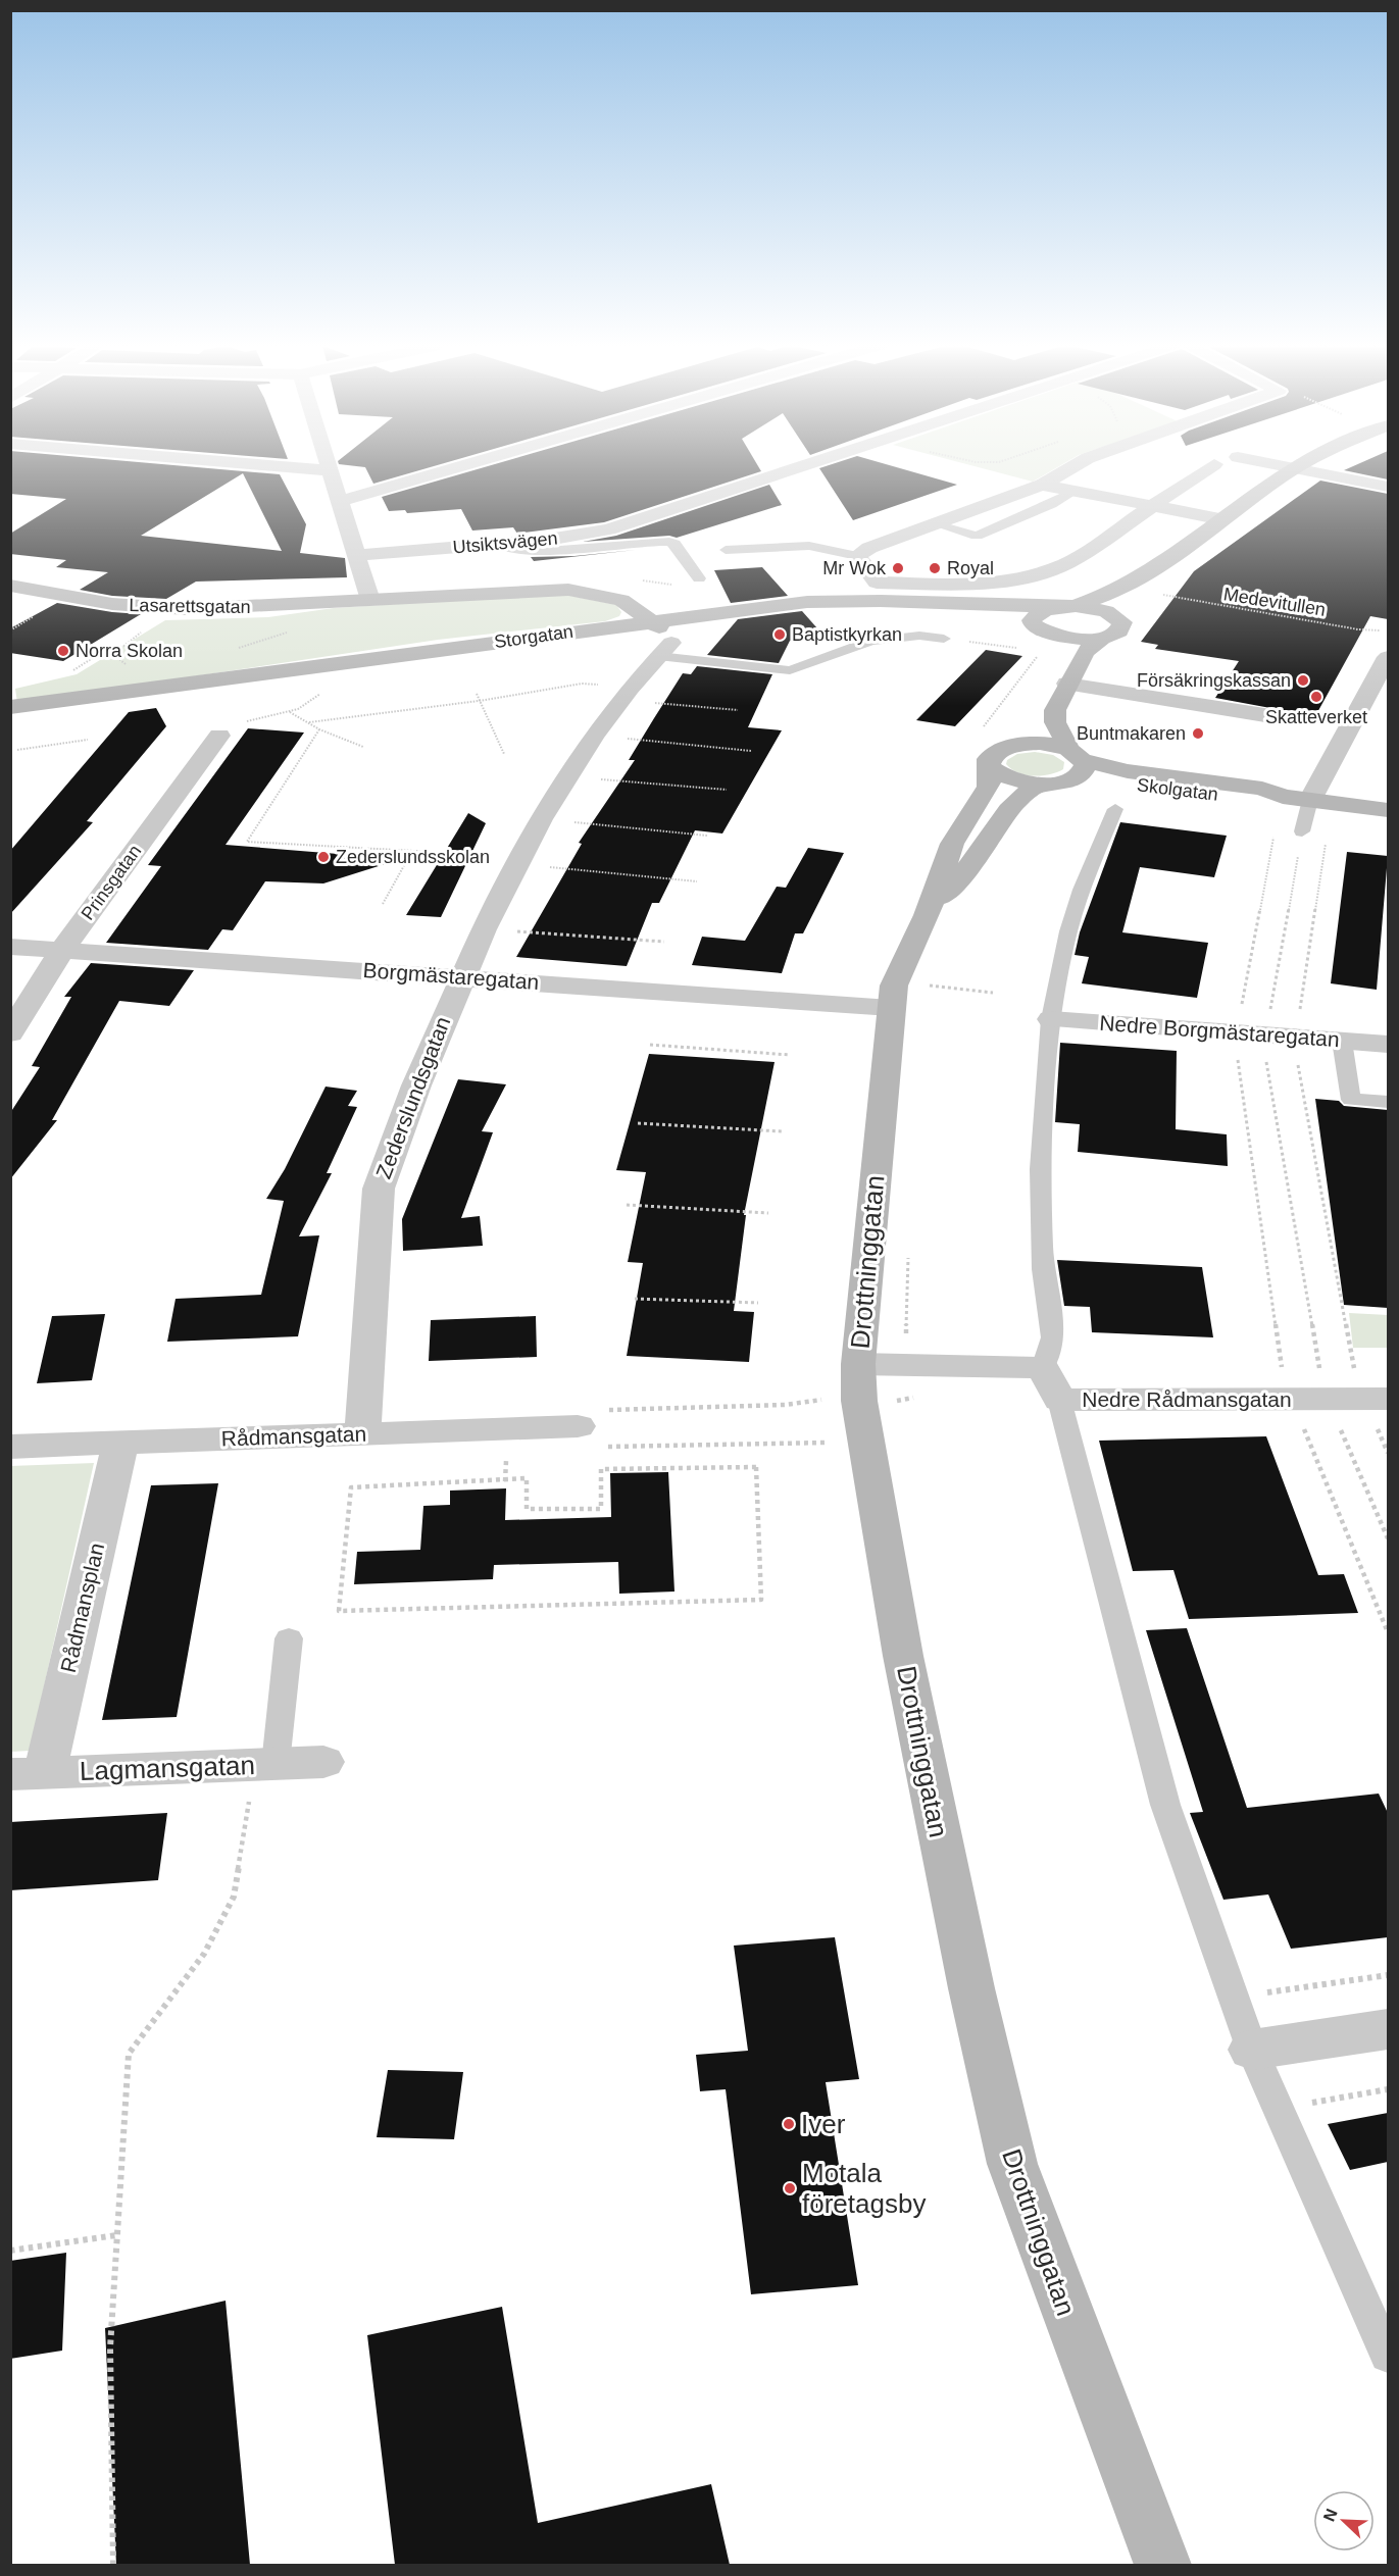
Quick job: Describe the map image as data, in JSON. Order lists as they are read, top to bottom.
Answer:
{
  "streets": {
    "street": [
      "Utsiktsvägen",
      "Lasarettsgatan",
      "Storgatan",
      "Skolgatan",
      "Prinsgatan",
      "Borgmästaregatan",
      "Nedre Borgmästaregatan",
      "Zederslundsgatan",
      "Drottninggatan",
      "Nedre Rådmansgatan",
      "Rådmansgatan",
      "Rådmansplan",
      "Lagmansgatan"
    ],
    "path": ["Medevitullen"]
  },
  "crossings": [
    ["Lasarettsgatan", "Storgatan"],
    ["Lasarettsgatan", "Zederslundsgatan"],
    ["Storgatan", "Zederslundsgatan"],
    ["Prinsgatan", "Borgmästaregatan"],
    ["Borgmästaregatan", "Zederslundsgatan"],
    ["Borgmästaregatan", "Drottninggatan"],
    ["Zederslundsgatan", "Rådmansgatan"],
    ["Rådmansgatan", "Rådmansplan"],
    ["Rådmansplan", "Lagmansgatan"]
  ],
  "places": [
    "Mr Wok",
    "Royal",
    "Baptistkyrkan",
    "Norra Skolan",
    "Försäkringskassan",
    "Skatteverket",
    "Buntmakaren",
    "Zederslundsskolan",
    "Iver",
    "Motala företagsby"
  ],
  "north": "top left"
}
